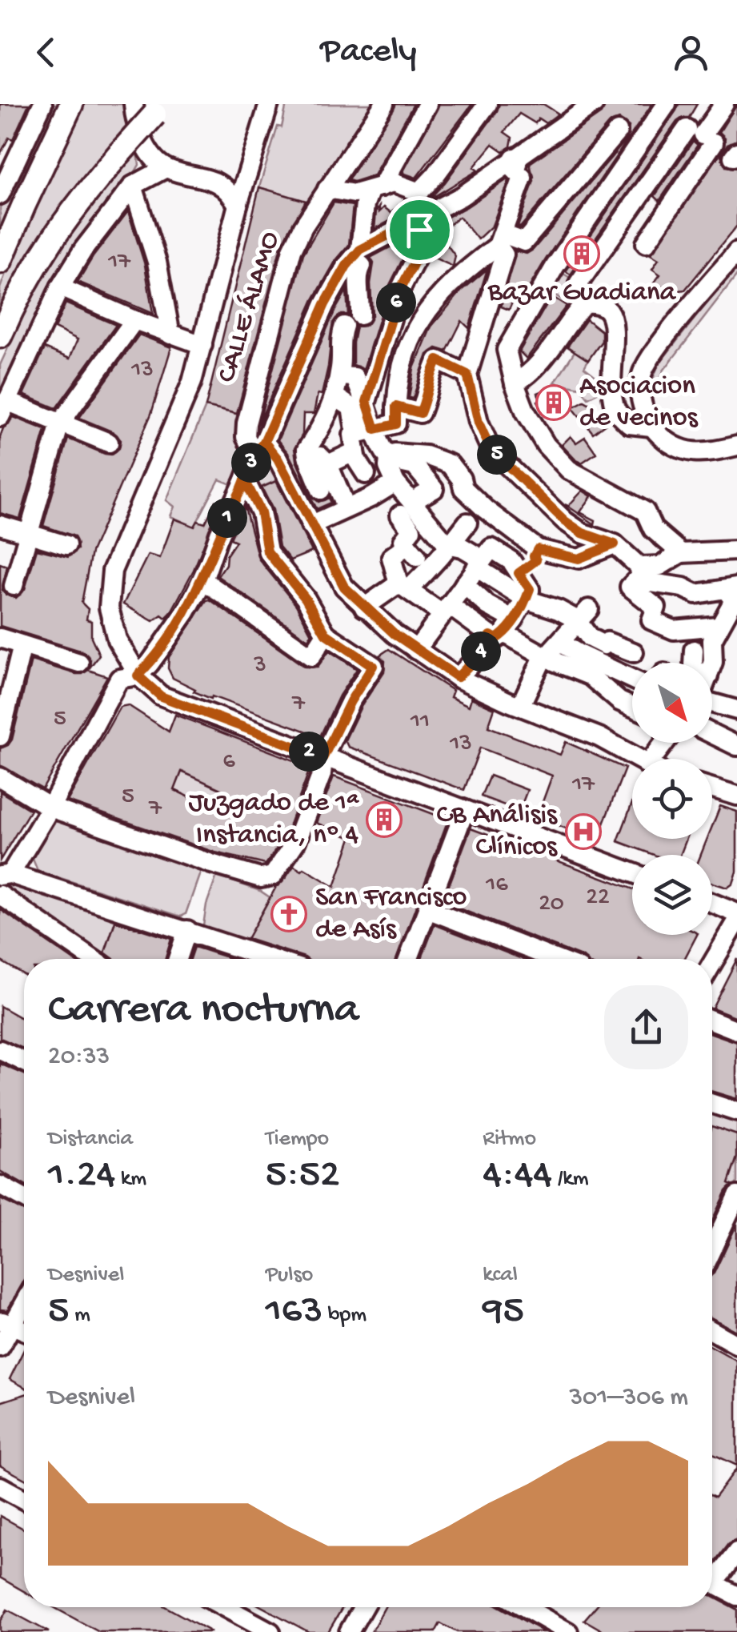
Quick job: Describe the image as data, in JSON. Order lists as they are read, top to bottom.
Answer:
{
  "streets": {
    "street": ["CALLE ÁLAMO"]
  },
  "places": {
    "building": ["Bazar Guadiana", "Asociacion de vecinos", "Juzgado de 1ª Instancia, nº 4"],
    "hospital": ["CB Análisis Clínicos"],
    "church": ["San Francisco de Asís"]
  },
  "house_numbers": [
    "17",
    "13",
    "3",
    "7",
    "5",
    "11",
    "13",
    "6",
    "17",
    "5",
    "7",
    "16",
    "22",
    "20"
  ],
  "north": "bottom right",
  "page": {
    "header": "Pacely",
    "pins": [
      "6",
      "5",
      "3",
      "1",
      "4",
      "2"
    ],
    "heading": ["Carrera nocturna", "20:33"],
    "stats": [
      ["Distancia", "1.24 km"],
      ["Tiempo", "5:52"],
      ["Ritmo", "4:44 /km"],
      ["Desnivel", "5 m"],
      ["Pulso", "163 bpm"],
      ["kcal", "95"]
    ],
    "chart": ["Desnivel", "301–306 m"]
  }
}
